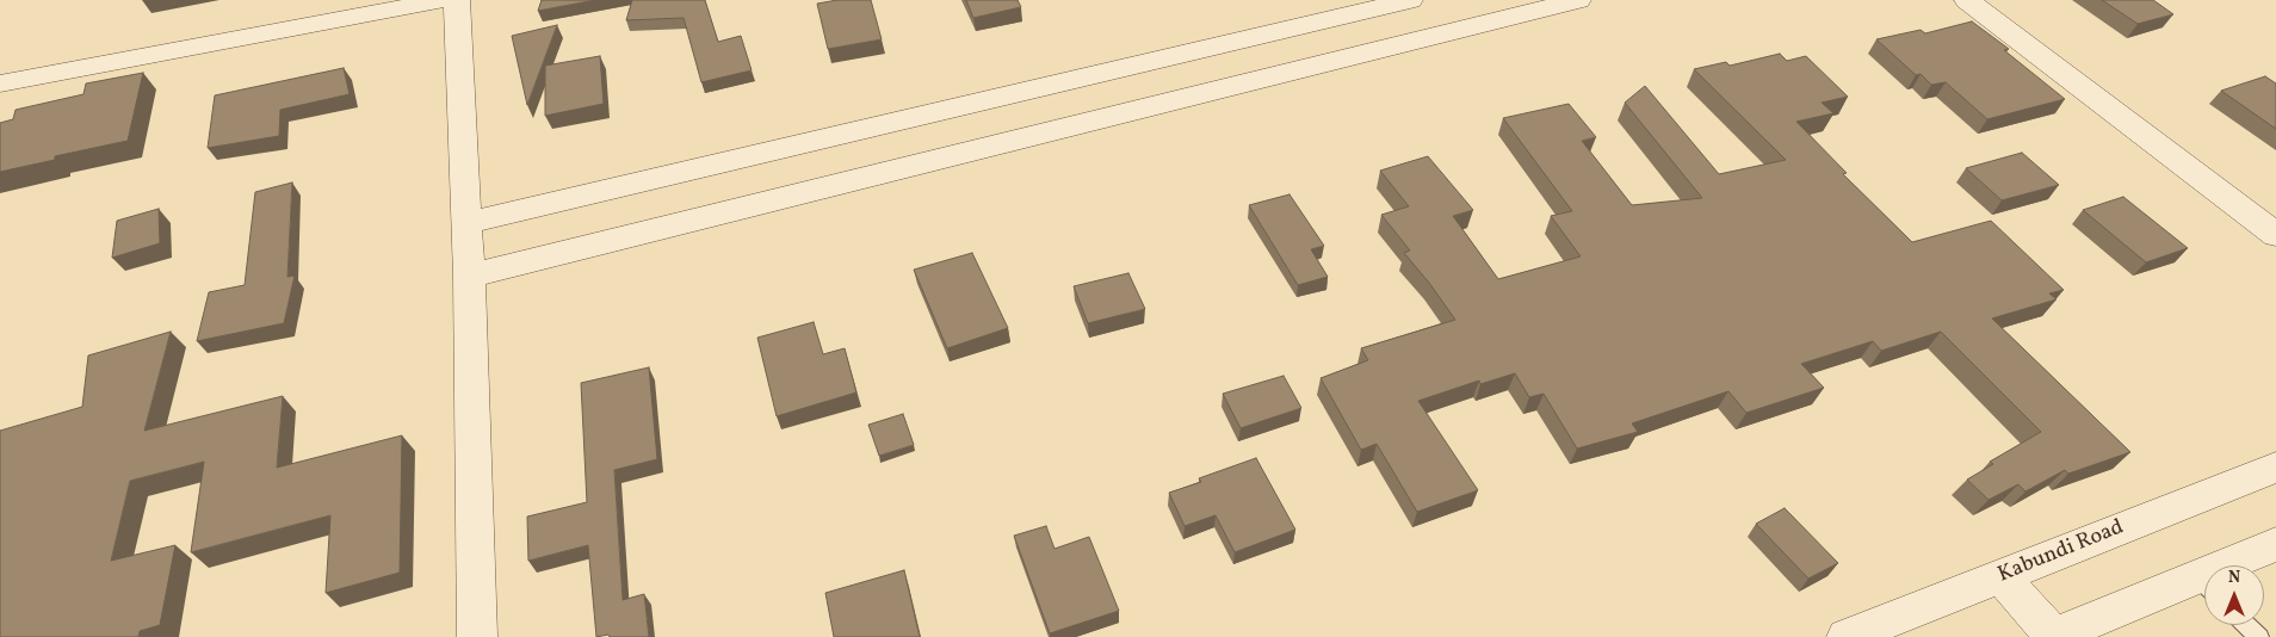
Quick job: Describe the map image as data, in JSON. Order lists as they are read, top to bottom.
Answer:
{
  "streets": {
    "street": ["Kabundi Road"]
  },
  "north": "top"
}
